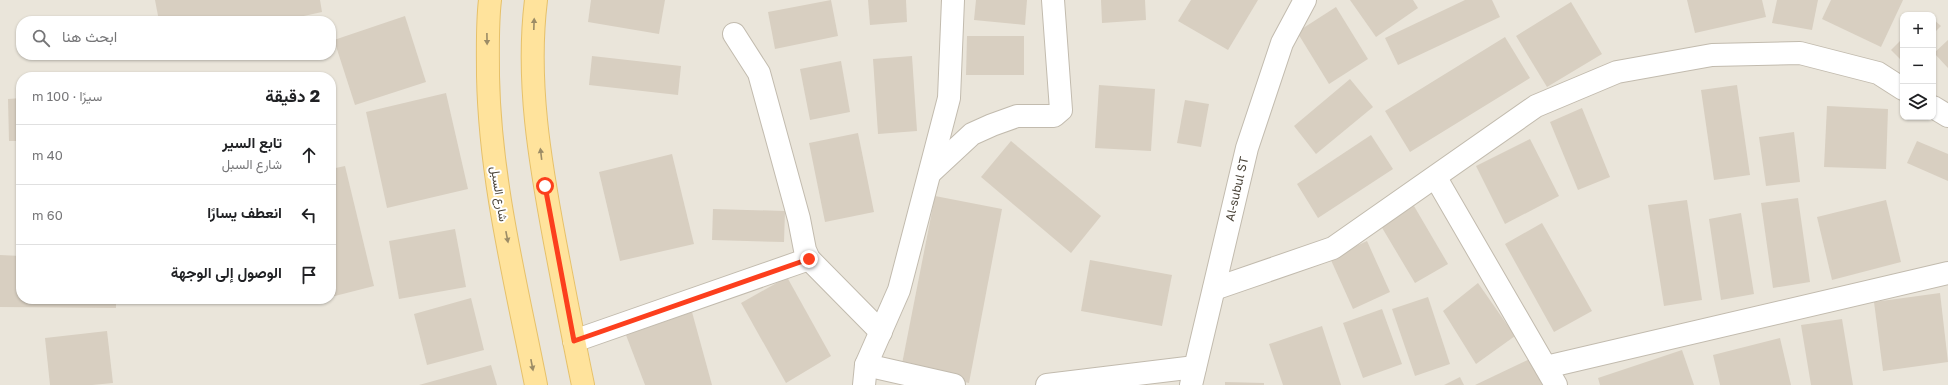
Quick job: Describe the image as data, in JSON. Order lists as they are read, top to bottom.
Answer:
{
  "streets": {
    "main road": ["شارع السبل"],
    "street": ["Al-subul ST"]
  },
  "page": {
    "map_buttons": ["+", "−"],
    "search": "ابحث هنا",
    "heading": ["2 دقيقة", "سيرًا · 100 m"],
    "list": [
      ["تابع السير", "شارع السبل", "40 m"],
      ["انعطف يسارًا", "60 m"],
      "الوصول إلى الوجهة"
    ]
  }
}
